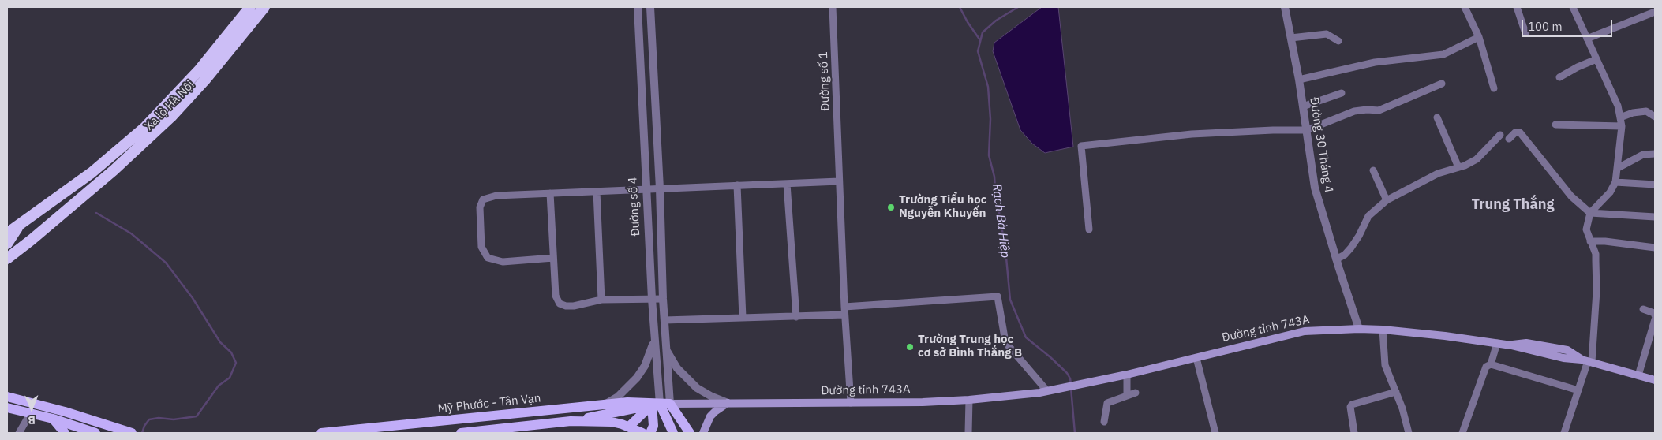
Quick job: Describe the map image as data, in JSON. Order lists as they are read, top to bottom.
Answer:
{
  "streets": {
    "highway": ["Xa lộ Hà Nội"],
    "main road": ["Đường tỉnh 743A", "Mỹ Phước - Tân Vạn"],
    "street": ["Đường số 1", "Đường 30 Tháng 4", "Đường số 4"]
  },
  "crossings": [
    ["Đường số 1", "Đường tỉnh 743A"],
    ["Đường 30 Tháng 4", "Đường tỉnh 743A"],
    ["Đường số 4", "Đường tỉnh 743A"],
    ["Đường số 4", "Mỹ Phước - Tân Vạn"],
    ["Đường tỉnh 743A", "Mỹ Phước - Tân Vạn"]
  ],
  "districts": ["Trung Thắng"],
  "water": ["Rạch Bà Hiệp"],
  "places": ["Trường Tiểu học Nguyễn Khuyến", "Trường Trung học cơ sở Bình Thắng B"],
  "scale_bar": "100 m",
  "north": "bottom"
}
